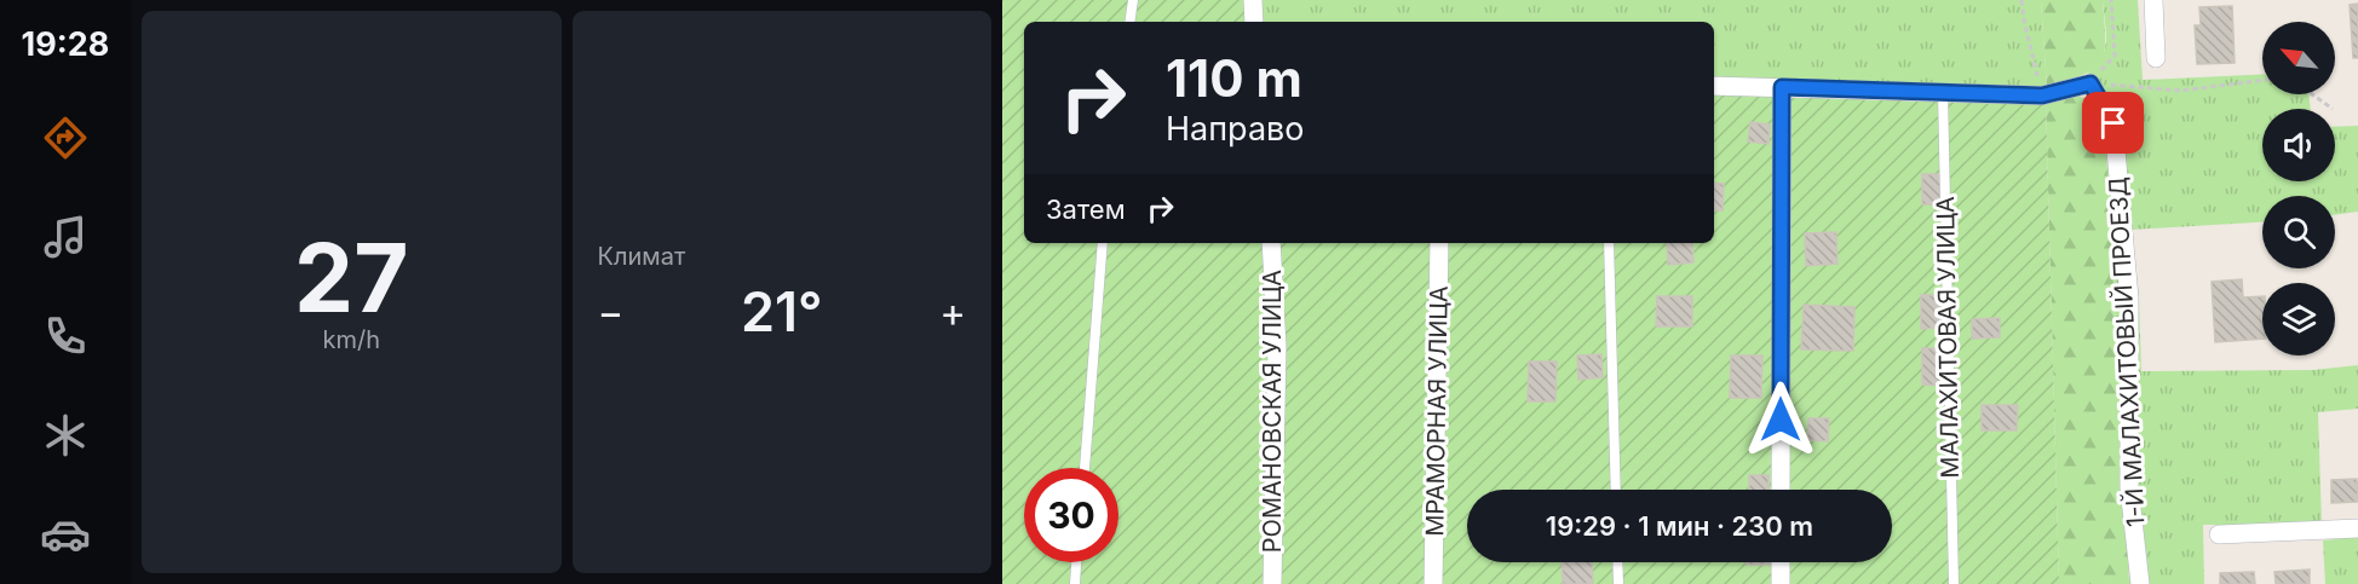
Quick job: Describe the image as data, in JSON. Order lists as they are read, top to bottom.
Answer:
{
  "streets": {
    "street": ["1-Й МАЛАХИТОВЫЙ ПРОЕЗД", "РОМАНОВСКАЯ УЛИЦА", "МРАМОРНАЯ УЛИЦА"],
    "lane": ["МАЛАХИТОВАЯ УЛИЦА"]
  },
  "north": "top left",
  "page": {
    "tabs": "19:28",
    "tile": [
      ["27", "km/h"],
      "Климат"
    ],
    "turn": ["110 m", "Направо"],
    "then": "Затем",
    "heat": ["−", "21°", "+"],
    "limit": "30",
    "trip": "19:29 · 1 мин · 230 m"
  }
}
